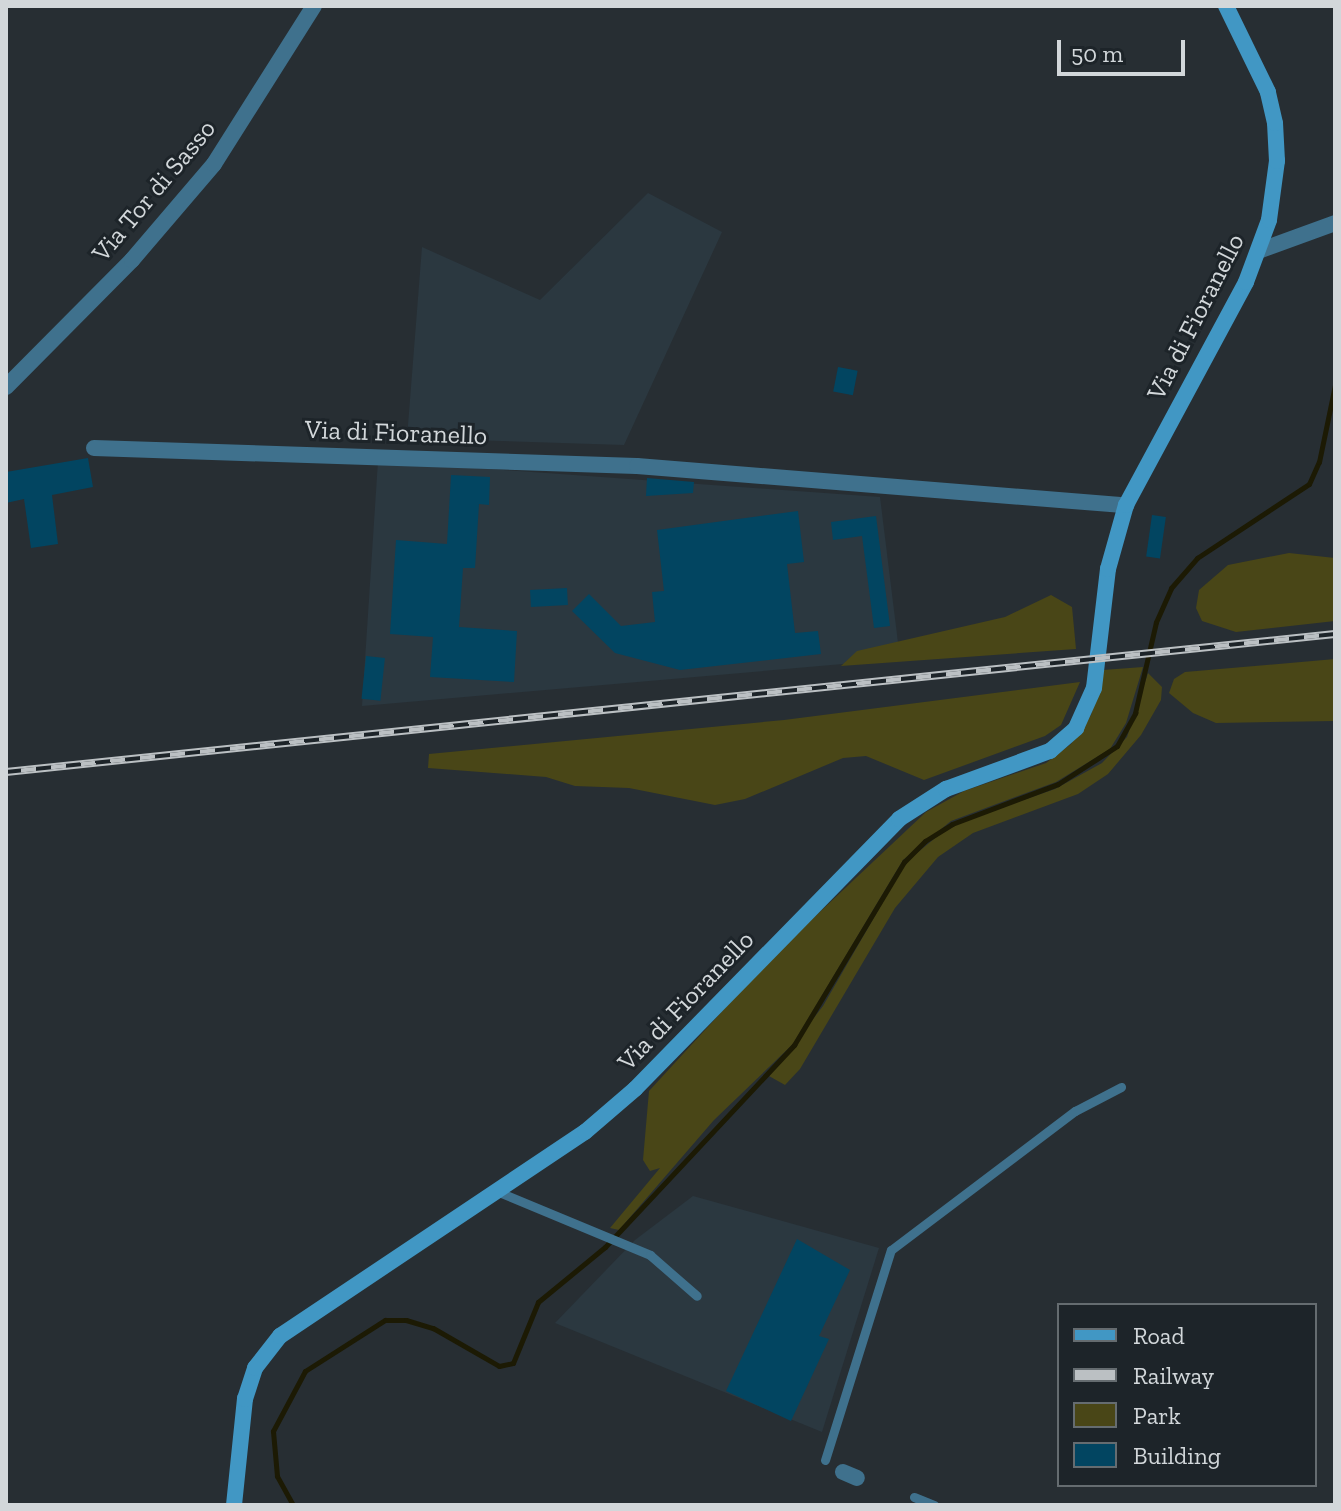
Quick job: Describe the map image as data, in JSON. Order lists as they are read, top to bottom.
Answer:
{
  "streets": {
    "street": ["Via Tor di Sasso", "Via di Fioranello"]
  },
  "legend": [
    "Road",
    "Railway",
    "Park",
    "Building"
  ],
  "scale_bar": "50 m"
}
